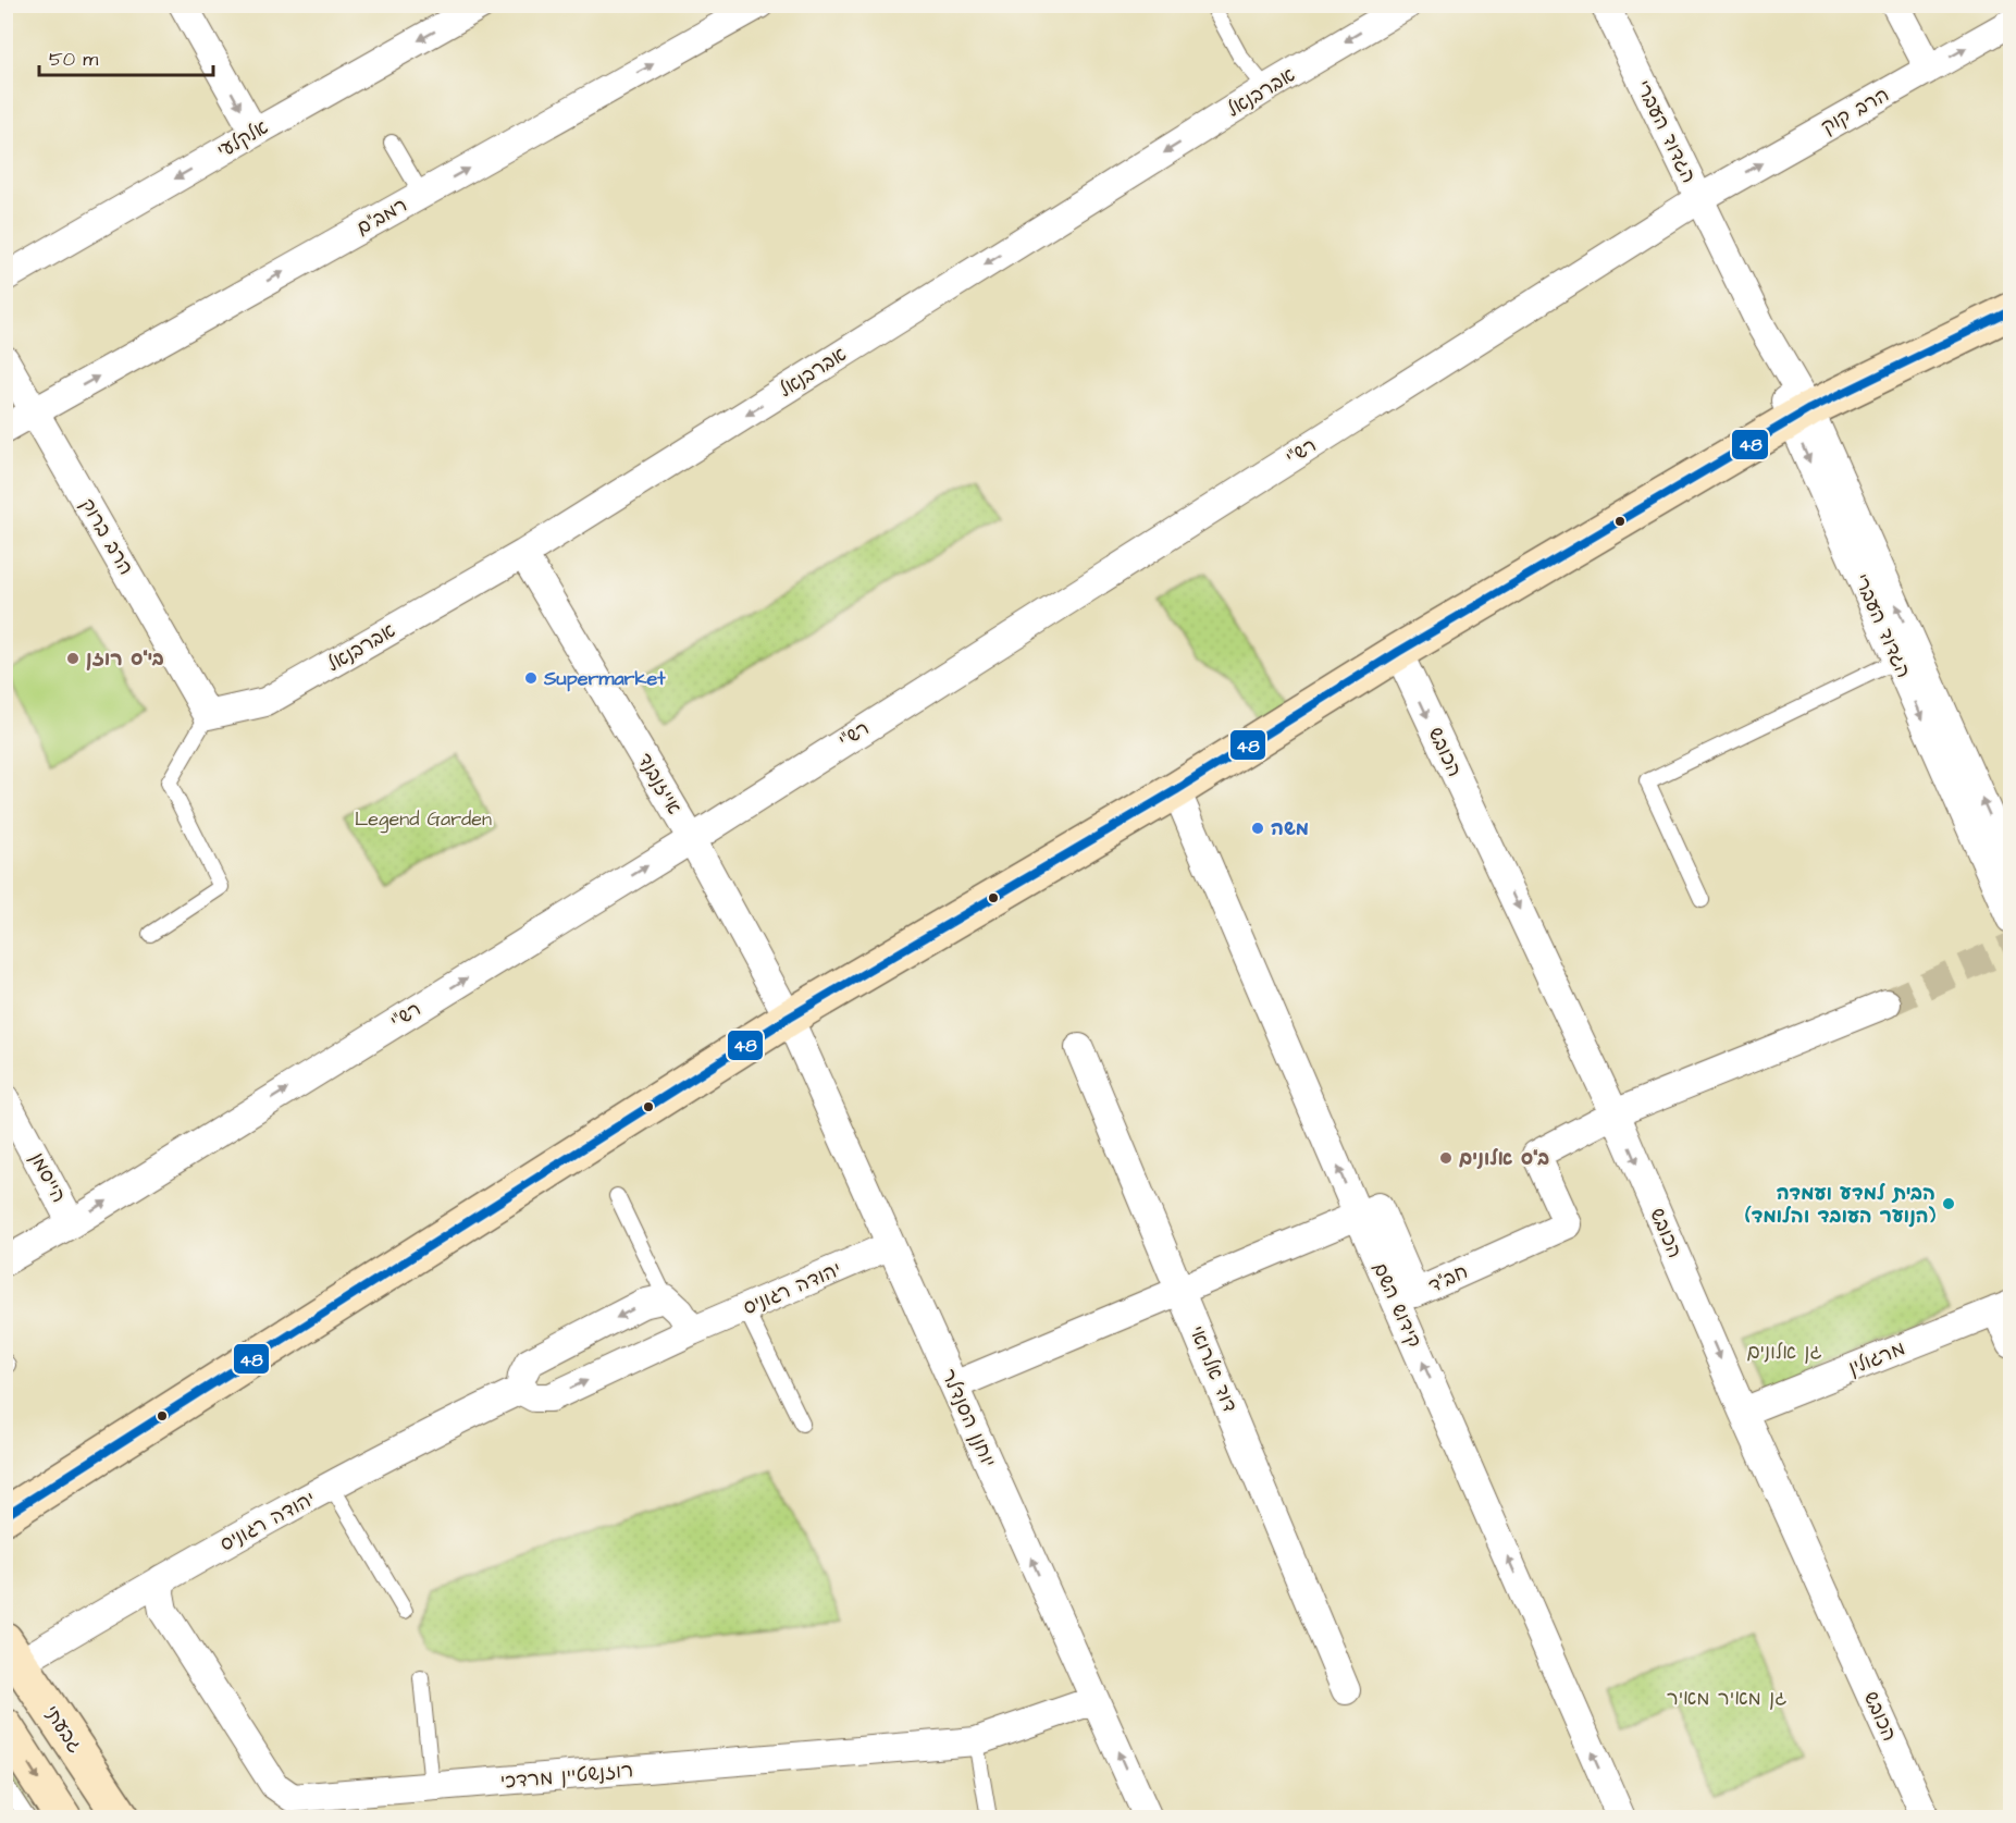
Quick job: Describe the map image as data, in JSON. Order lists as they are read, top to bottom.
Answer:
{
  "streets": {
    "street": [
      "אברבנאל",
      "הרב קוק",
      "הגדוד העברי",
      "אלקלעי",
      "רמב\"ם",
      "רש\"י",
      "הרב ברוק",
      "הכובש",
      "אייזנבנד",
      "הייסמן",
      "חב\"ד",
      "יהודה רגוניס",
      "קידוש השם",
      "מרגולין",
      "דוד אלרואי",
      "יוחנן הסנדלר",
      "גבעתי",
      "רוזנשטיין מרדכי"
    ]
  },
  "crossings": [
    ["אברבנאל", "הרב ברוק"],
    ["אברבנאל", "אייזנבנד"],
    ["הרב קוק", "הגדוד העברי"],
    ["הרב קוק", "רש\"י"],
    ["הגדוד העברי", "רש\"י"],
    ["רמב\"ם", "הרב ברוק"],
    ["רש\"י", "אייזנבנד"],
    ["רש\"י", "הייסמן"],
    ["הכובש", "חב\"ד"],
    ["הכובש", "מרגולין"],
    ["אייזנבנד", "יוחנן הסנדלר"],
    ["חב\"ד", "קידוש השם"],
    ["חב\"ד", "דוד אלרואי"],
    ["חב\"ד", "יוחנן הסנדלר"],
    ["יהודה רגוניס", "יוחנן הסנדלר"],
    ["יהודה רגוניס", "גבעתי"],
    ["יהודה רגוניס", "רוזנשטיין מרדכי"],
    ["יוחנן הסנדלר", "רוזנשטיין מרדכי"]
  ],
  "one_way": [
    "אברבנאל",
    "אלקלעי",
    "רמב\"ם",
    "הכובש",
    "קידוש השם",
    "יוחנן הסנדלר"
  ],
  "parks": ["Legend Garden", "גן אלונים", "גן מאיר מאיר"],
  "places": [
    "בי\"ס רוזן",
    "Supermarket",
    "משה",
    "ב\"ס אלונים",
    "הבית למדע ועמדה (הנוער העובד והלומד)"
  ],
  "lines": ["transit line 48"],
  "scale_bar": "50 m"
}
